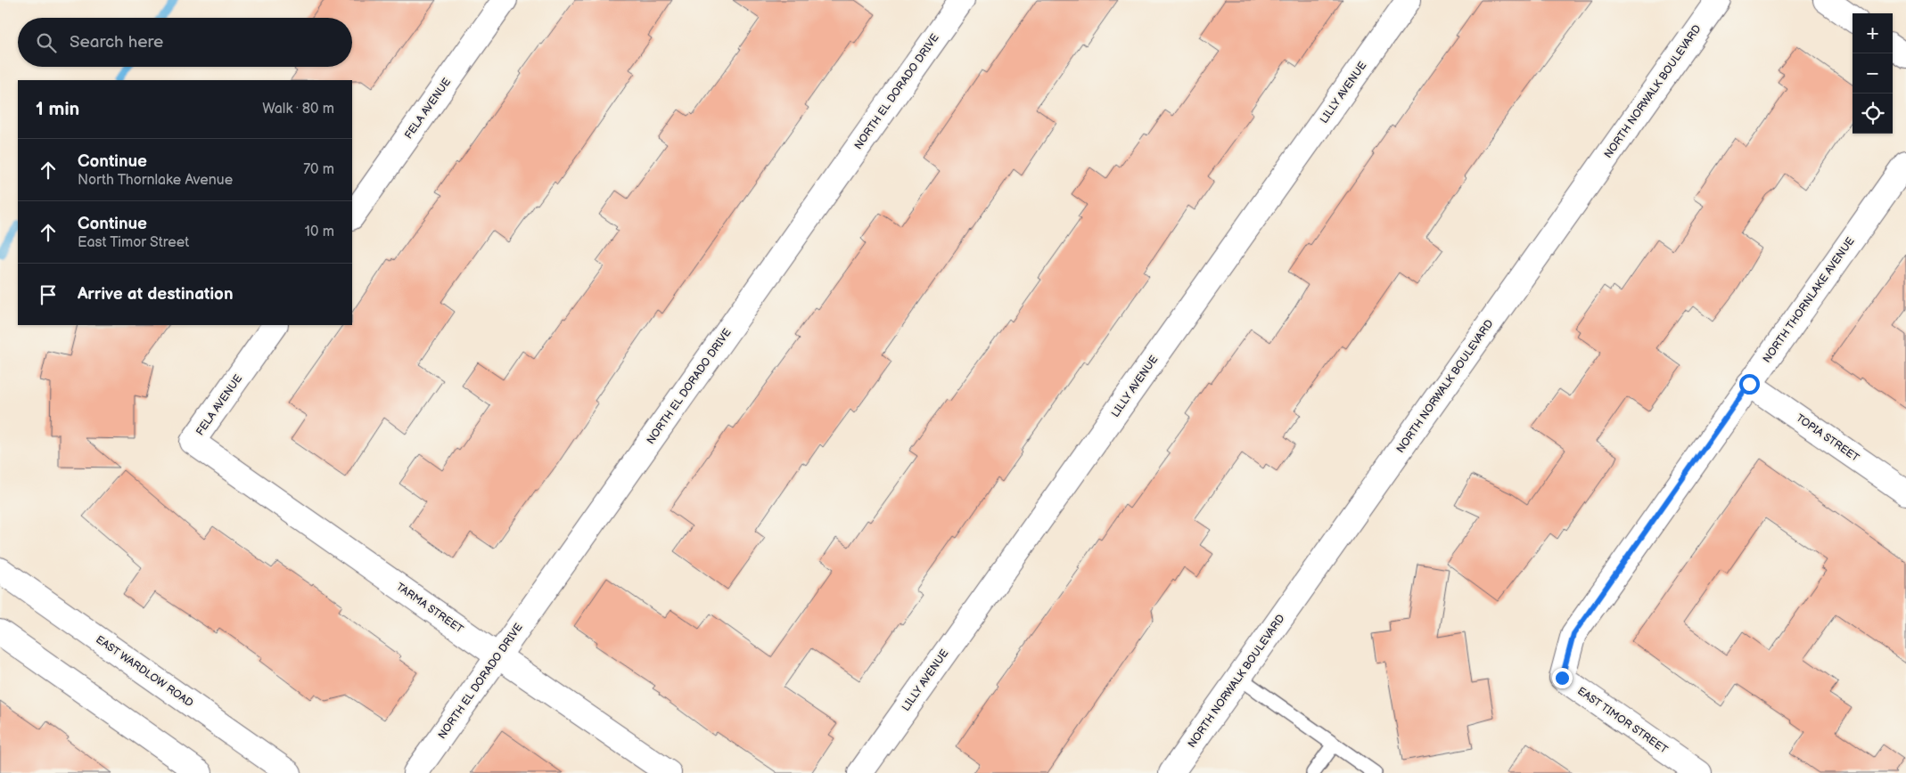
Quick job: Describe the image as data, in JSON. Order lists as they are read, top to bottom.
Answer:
{
  "streets": {
    "street": [
      "NORTH EL DORADO DRIVE",
      "NORTH NORWALK BOULEVARD",
      "LILLY AVENUE",
      "FELA AVENUE",
      "NORTH THORNLAKE AVENUE",
      "TOPIA STREET",
      "TARMA STREET",
      "EAST WARDLOW ROAD",
      "EAST TIMOR STREET"
    ]
  },
  "crossings": [
    ["NORTH EL DORADO DRIVE", "TARMA STREET"],
    ["FELA AVENUE", "TARMA STREET"],
    ["NORTH THORNLAKE AVENUE", "TOPIA STREET"],
    ["NORTH THORNLAKE AVENUE", "EAST TIMOR STREET"]
  ],
  "page": {
    "map_buttons": ["+", "−"],
    "search": "Search here",
    "heading": ["1 min", "Walk · 80 m"],
    "list": [
      ["Continue", "North Thornlake Avenue", "70 m"],
      ["Continue", "East Timor Street", "10 m"],
      "Arrive at destination"
    ]
  }
}
